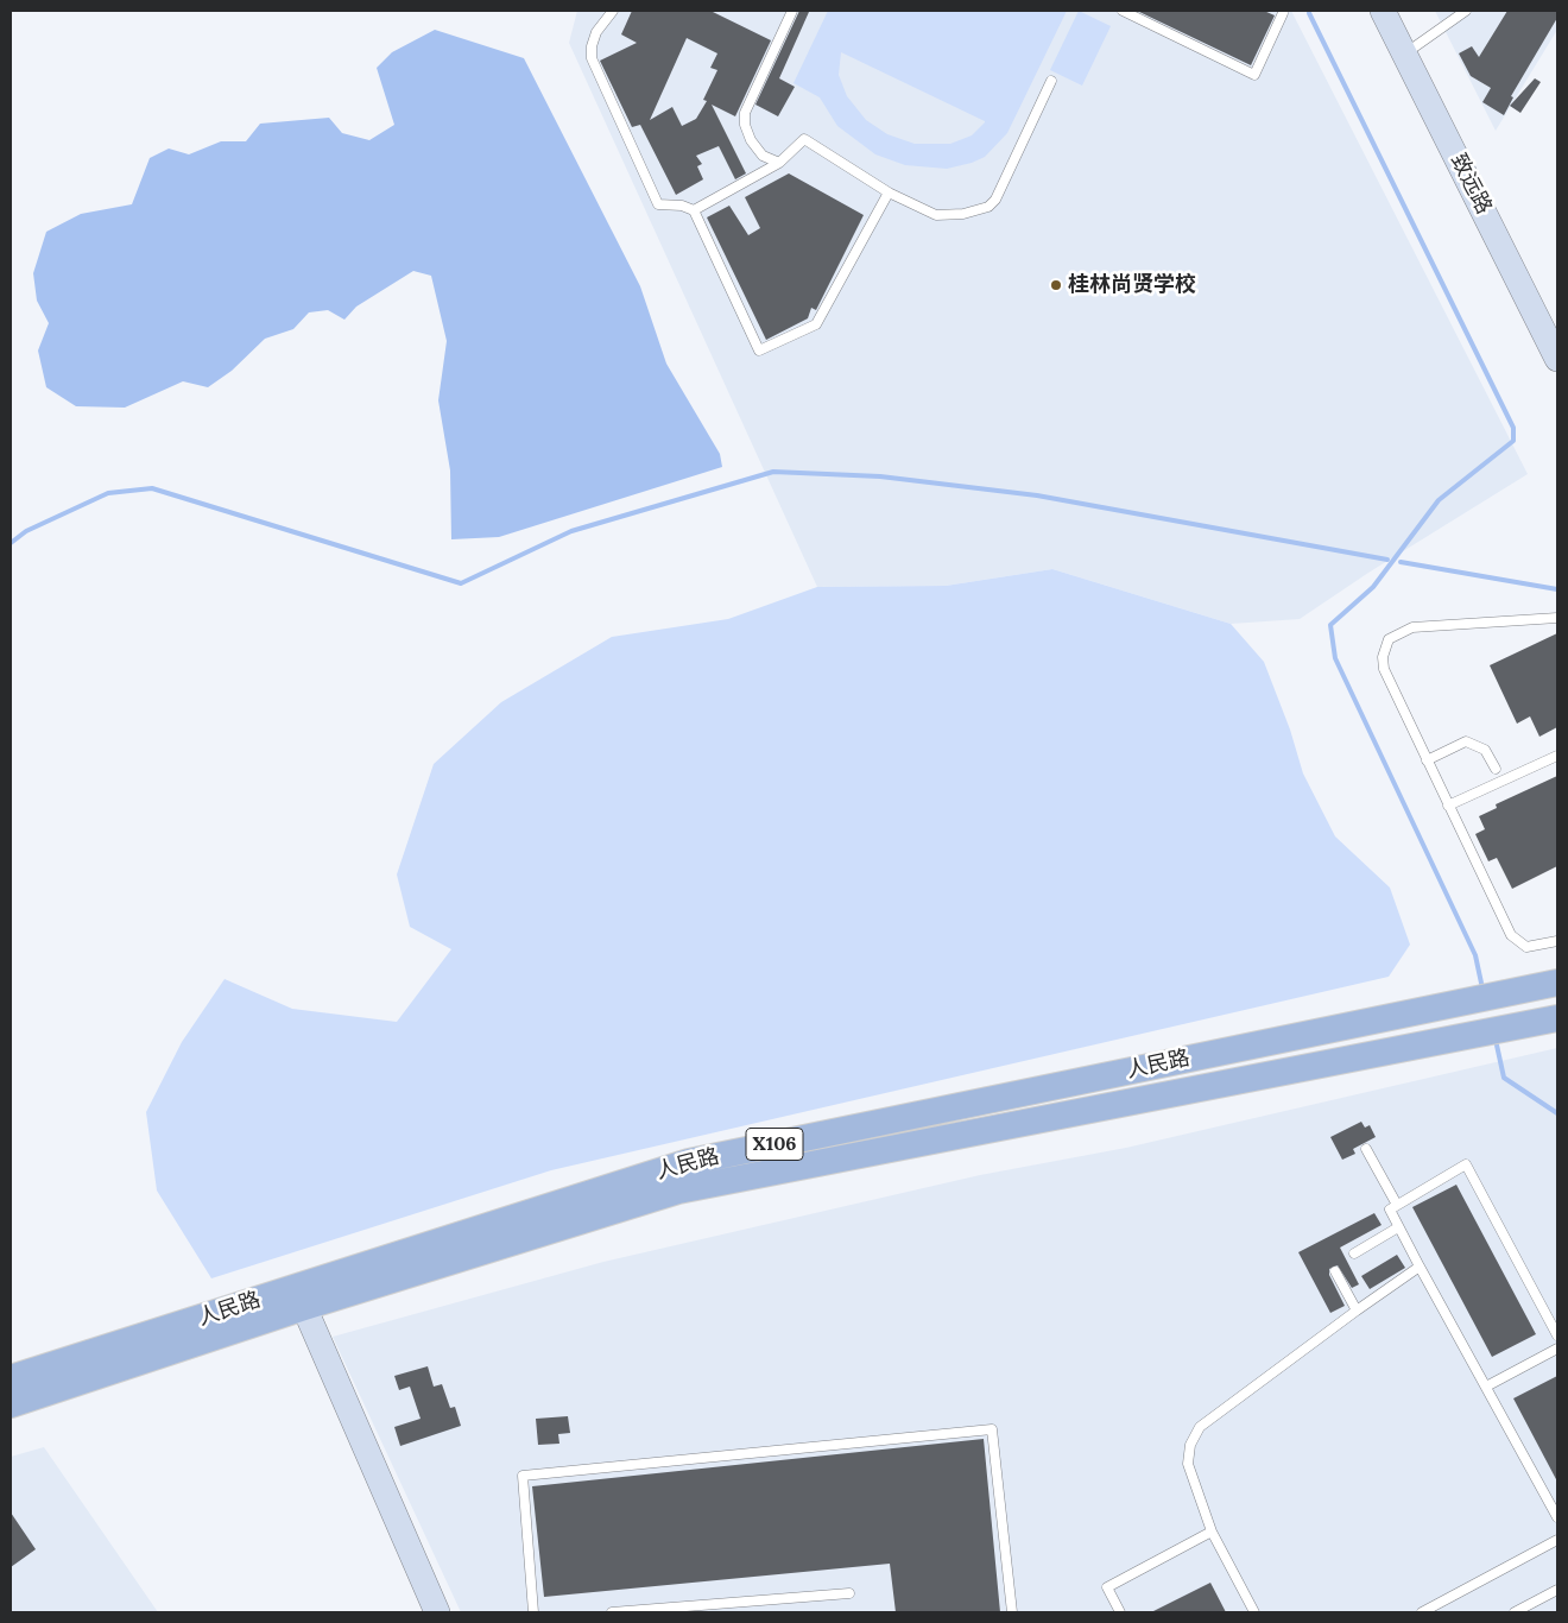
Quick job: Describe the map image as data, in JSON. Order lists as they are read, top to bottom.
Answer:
{
  "streets": {
    "main road": ["致远路", "人民路", "X106"]
  },
  "places": ["桂林尚贤学校"]
}
